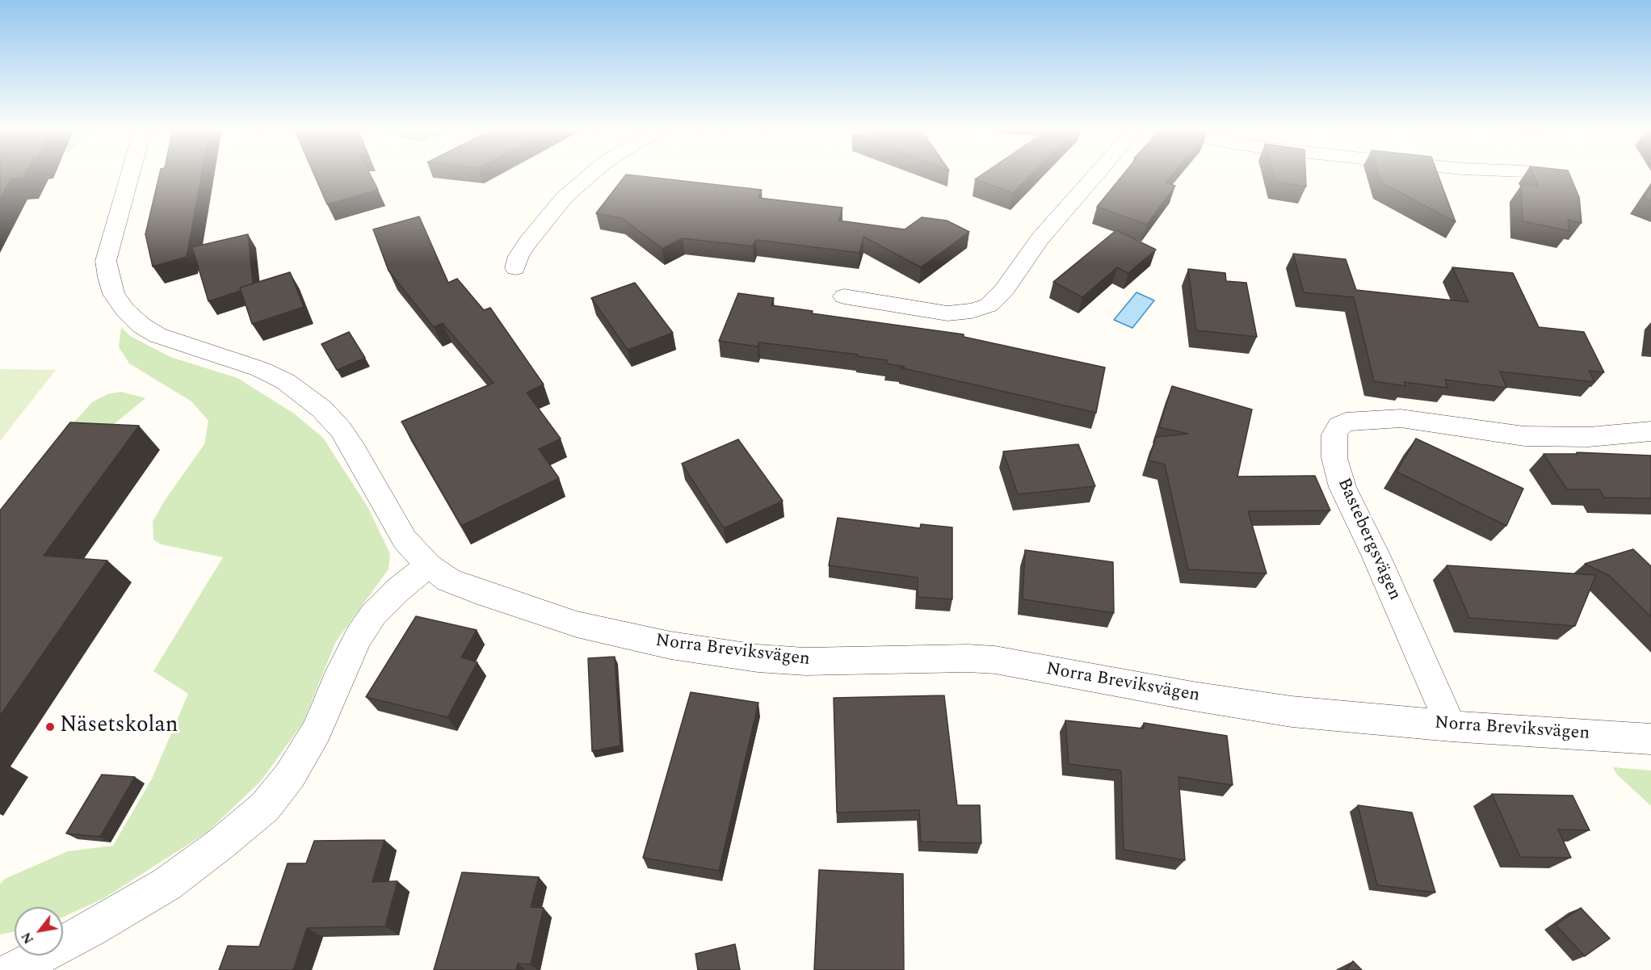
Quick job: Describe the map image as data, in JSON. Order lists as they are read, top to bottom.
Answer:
{
  "streets": {
    "street": ["Bastebergsvägen", "Norra Breviksvägen"]
  },
  "crossings": [
    ["Bastebergsvägen", "Norra Breviksvägen"]
  ],
  "places": ["Näsetskolan"],
  "north": "bottom left"
}
